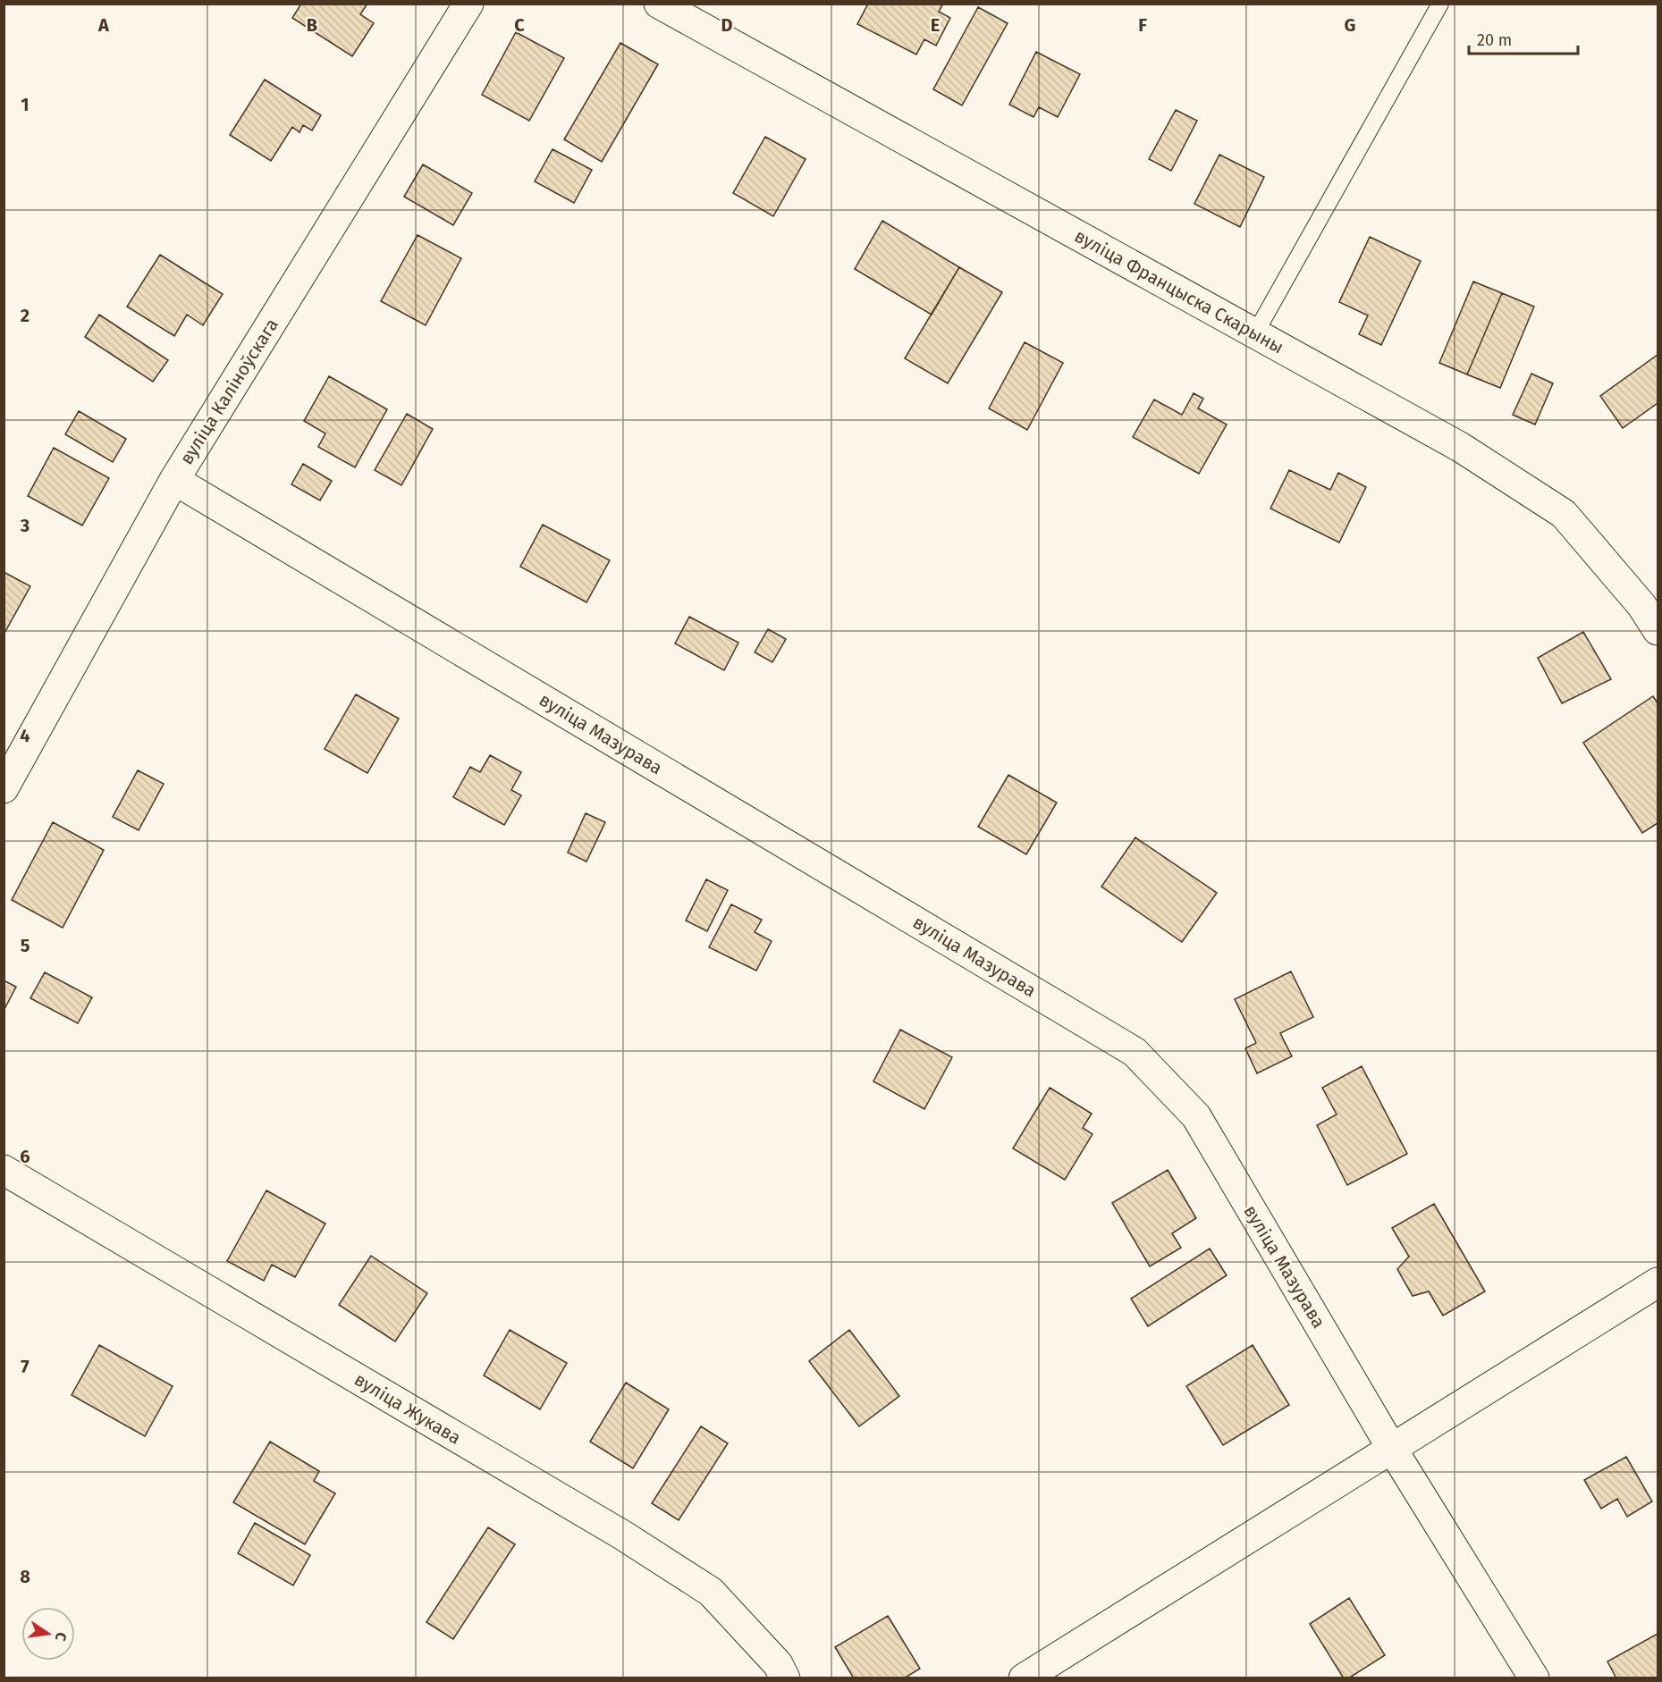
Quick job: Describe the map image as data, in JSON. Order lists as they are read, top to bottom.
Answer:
{
  "streets": {
    "street": [
      "вуліца Францыска Скарыны",
      "вуліца Каліноўскага",
      "вуліца Мазурава",
      "вуліца Жукава"
    ]
  },
  "crossings": [
    ["вуліца Каліноўскага", "вуліца Мазурава"]
  ],
  "scale_bar": "20 m",
  "north": "right",
  "grid": {
    "columns": [
      "A",
      "B",
      "C",
      "D",
      "E",
      "F",
      "G"
    ],
    "rows": [
      "1",
      "2",
      "3",
      "4",
      "5",
      "6",
      "7",
      "8"
    ]
  }
}
